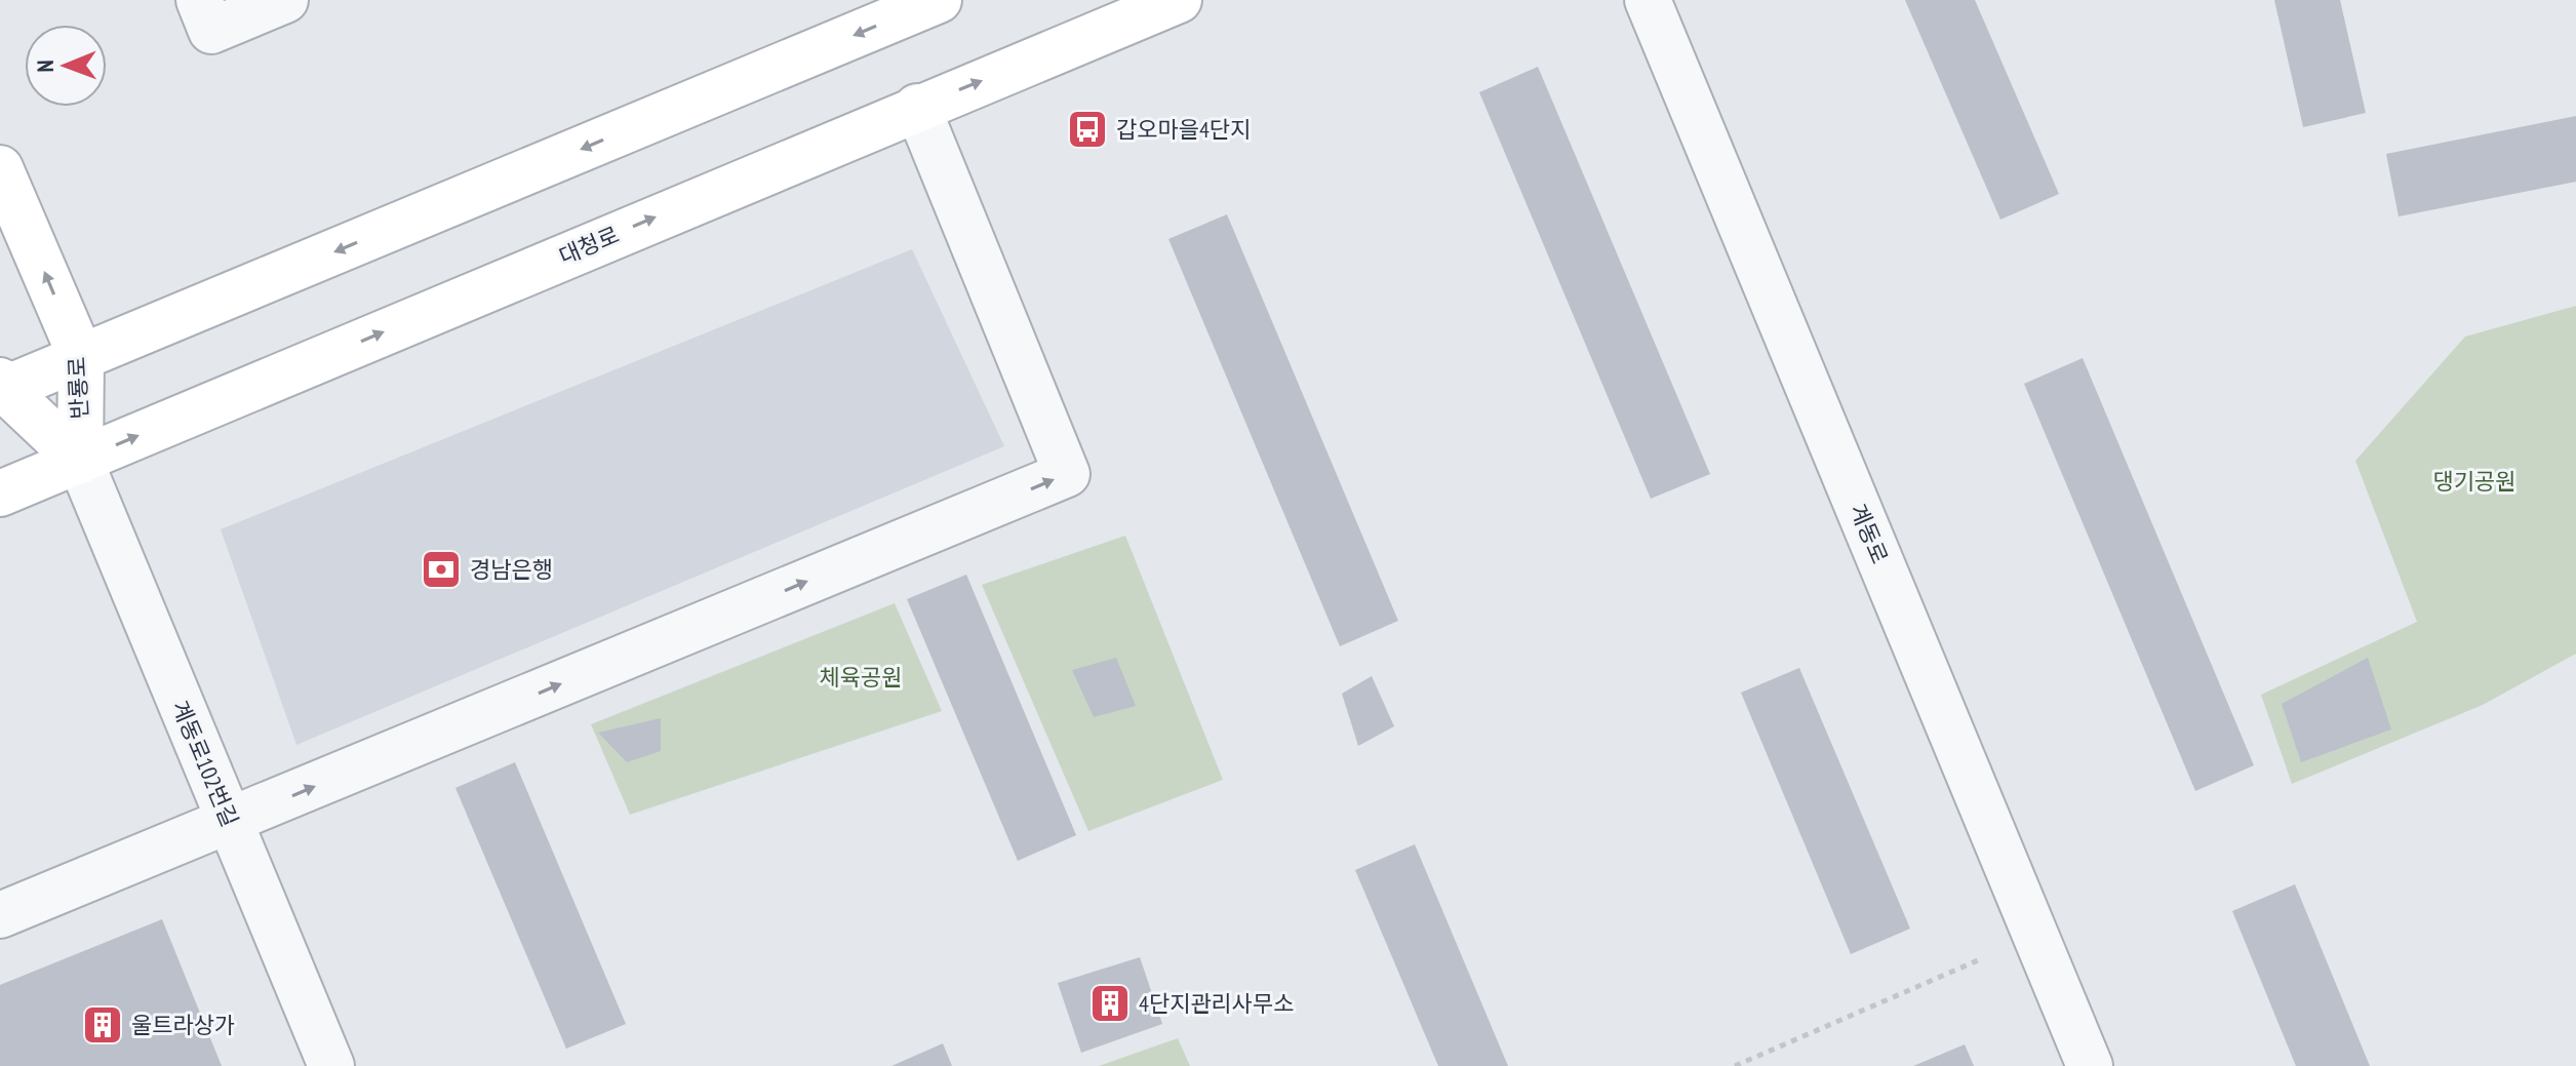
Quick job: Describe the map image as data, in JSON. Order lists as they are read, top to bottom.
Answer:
{
  "streets": {
    "main road": ["대청로", "반룡로"],
    "street": ["계동로", "계동로102번길"]
  },
  "crossings": [
    ["대청로", "반룡로"],
    ["대청로", "계동로102번길"],
    ["반룡로", "계동로102번길"]
  ],
  "one_way": ["반룡로"],
  "parks": ["댕기공원", "체육공원"],
  "places": {
    "bus stop": ["갑오마을4단지"],
    "bank": ["경남은행"],
    "building": ["4단지관리사무소", "울트라상가"]
  },
  "north": "left"
}
